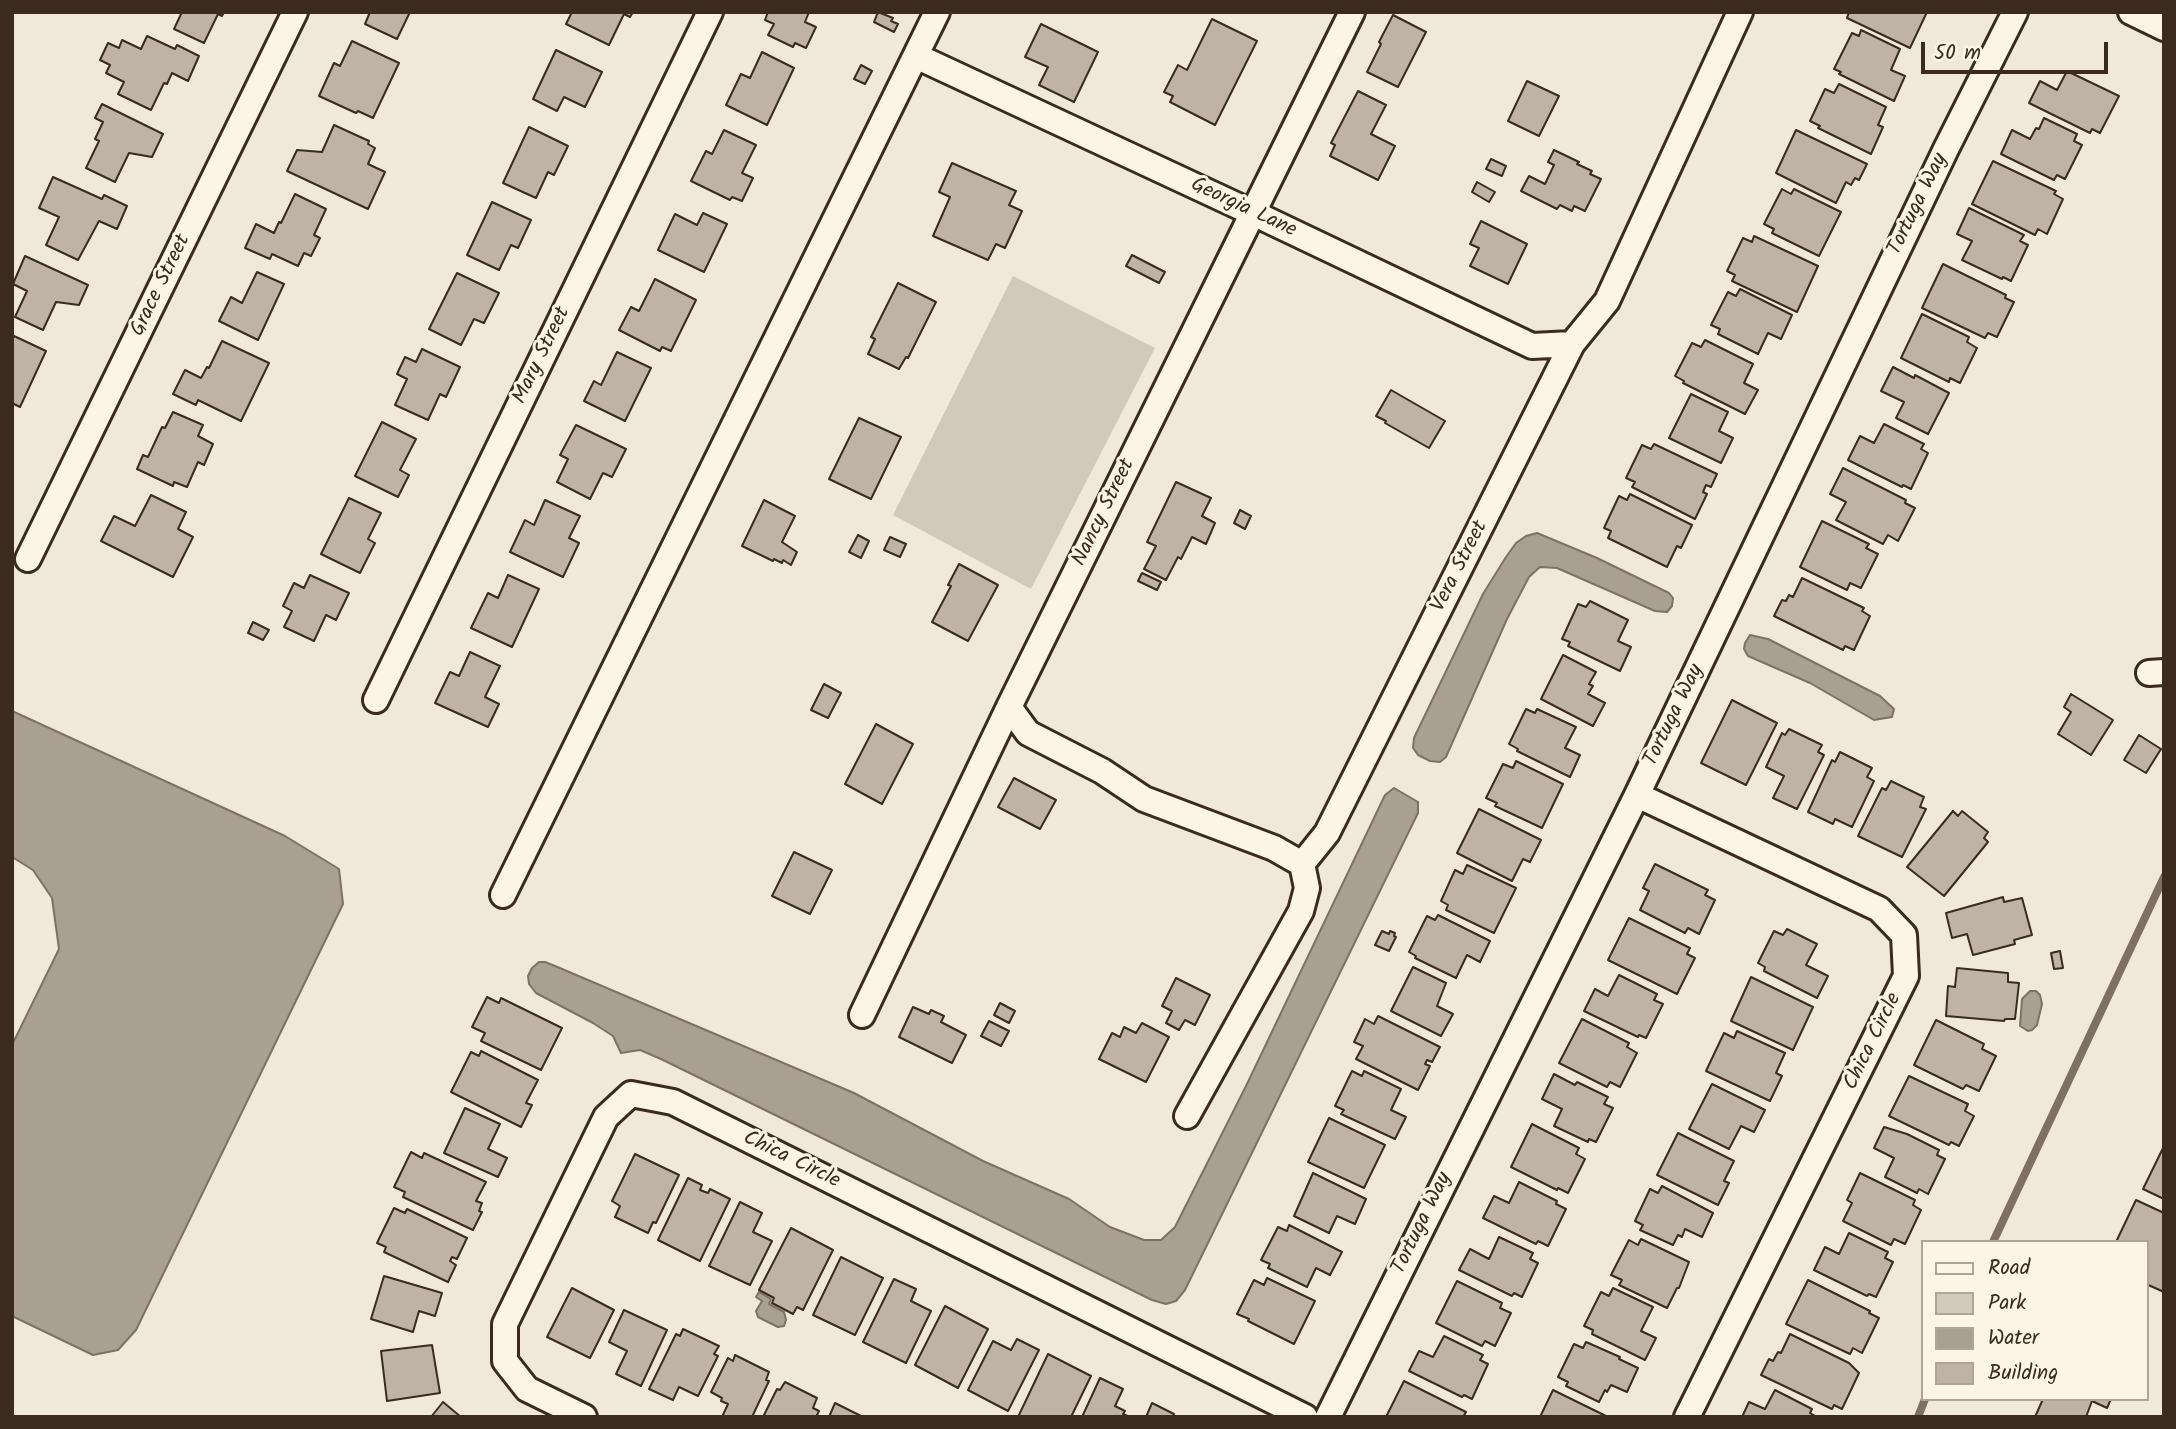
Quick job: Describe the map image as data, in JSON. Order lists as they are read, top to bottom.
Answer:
{
  "streets": {
    "street": [
      "Tortuga Way",
      "Georgia Lane",
      "Grace Street",
      "Mary Street",
      "Nancy Street",
      "Vera Street",
      "Chica Circle"
    ]
  },
  "crossings": [
    ["Tortuga Way", "Chica Circle"],
    ["Georgia Lane", "Nancy Street"],
    ["Georgia Lane", "Vera Street"]
  ],
  "legend": [
    "Road",
    "Park",
    "Water",
    "Building"
  ],
  "scale_bar": "50 m"
}
